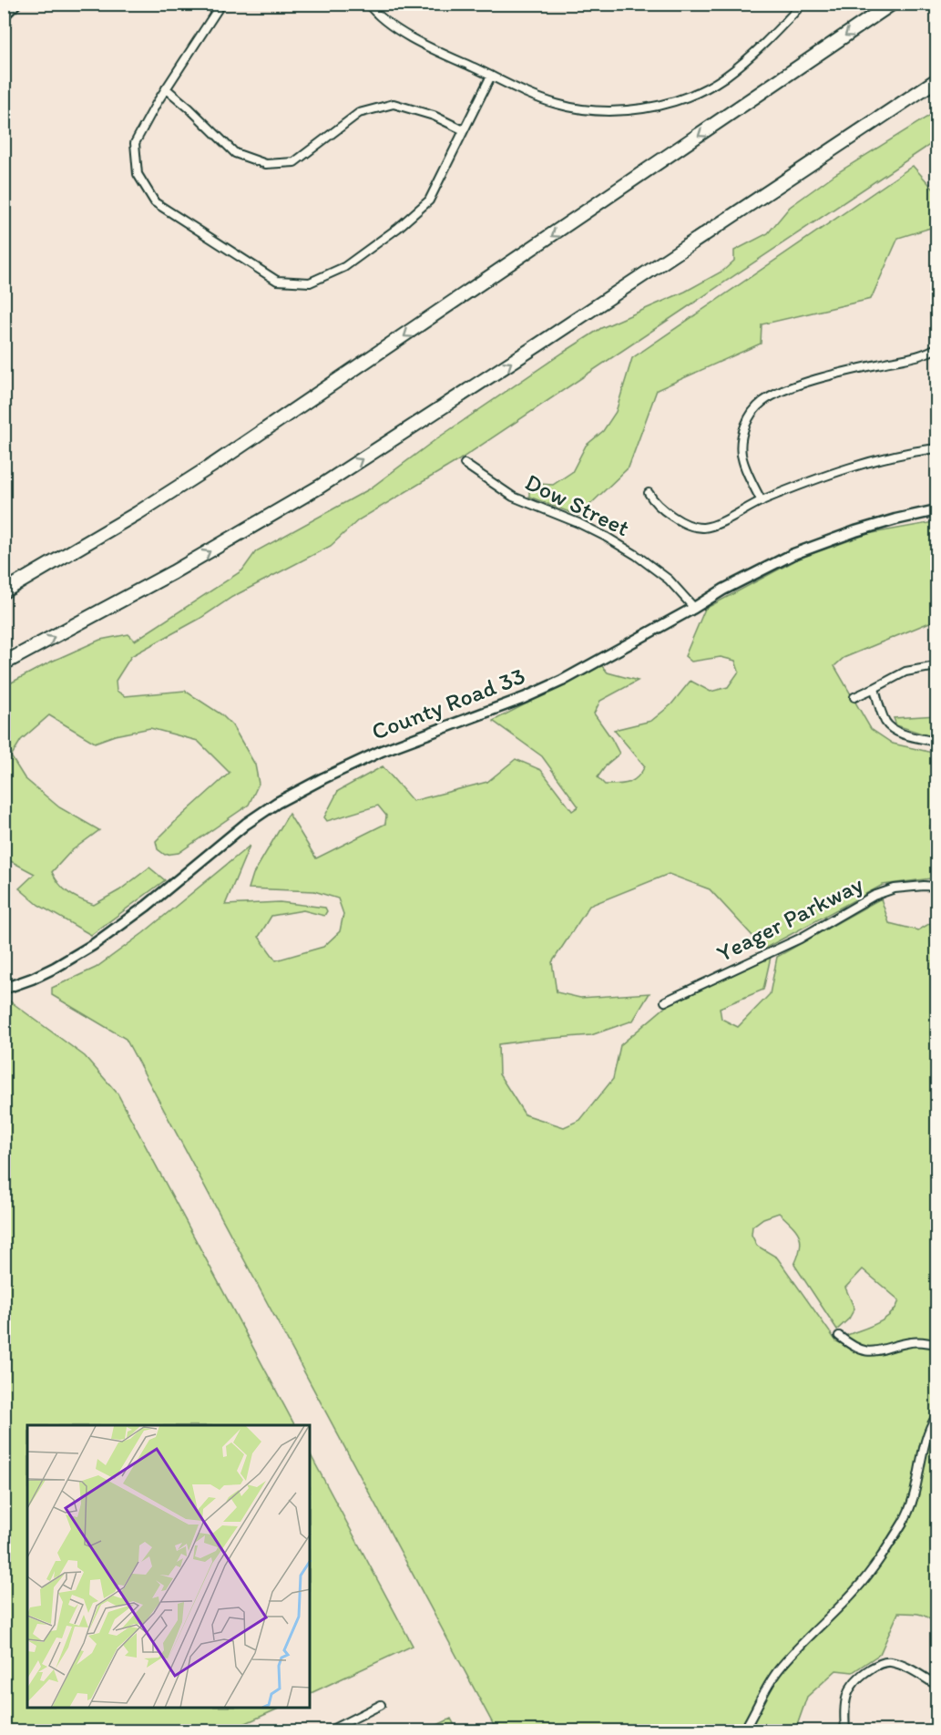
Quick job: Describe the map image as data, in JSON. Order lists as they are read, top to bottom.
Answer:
{
  "streets": {
    "street": ["Dow Street", "County Road 33", "Yeager Parkway"]
  },
  "crossings": [
    ["Dow Street", "County Road 33"]
  ]
}
